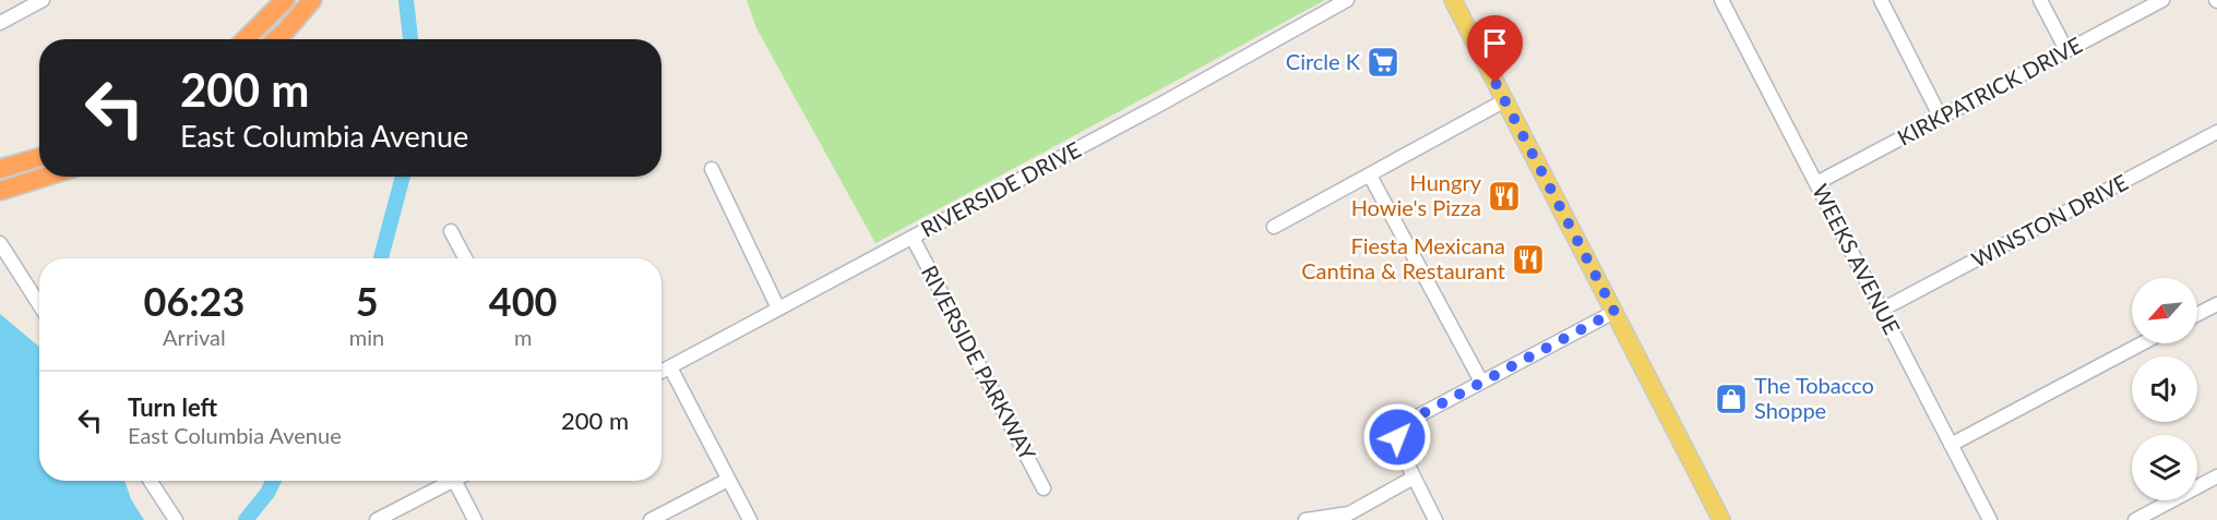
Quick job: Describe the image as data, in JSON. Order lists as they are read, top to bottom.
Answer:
{
  "streets": {
    "street": [
      "KIRKPATRICK DRIVE",
      "RIVERSIDE DRIVE",
      "WINSTON DRIVE",
      "WEEKS AVENUE",
      "RIVERSIDE PARKWAY"
    ]
  },
  "crossings": [
    ["KIRKPATRICK DRIVE", "WEEKS AVENUE"],
    ["RIVERSIDE DRIVE", "RIVERSIDE PARKWAY"],
    ["WINSTON DRIVE", "WEEKS AVENUE"]
  ],
  "places": {
    "supermarket": ["Circle K"],
    "restaurant": ["Hungry Howie's Pizza", "Fiesta Mexicana Cantina & Restaurant"],
    "shop": ["The Tobacco Shoppe"]
  },
  "north": "bottom left",
  "page": {
    "turn": ["200 m", "East Columbia Avenue"],
    "eta": [
      "06:23",
      "Arrival",
      "5",
      "min",
      "400",
      "m"
    ],
    "list": [
      {
        "name": "Turn left",
        "note": "East Columbia Avenue",
        "value": "200 m"
      }
    ]
  }
}
